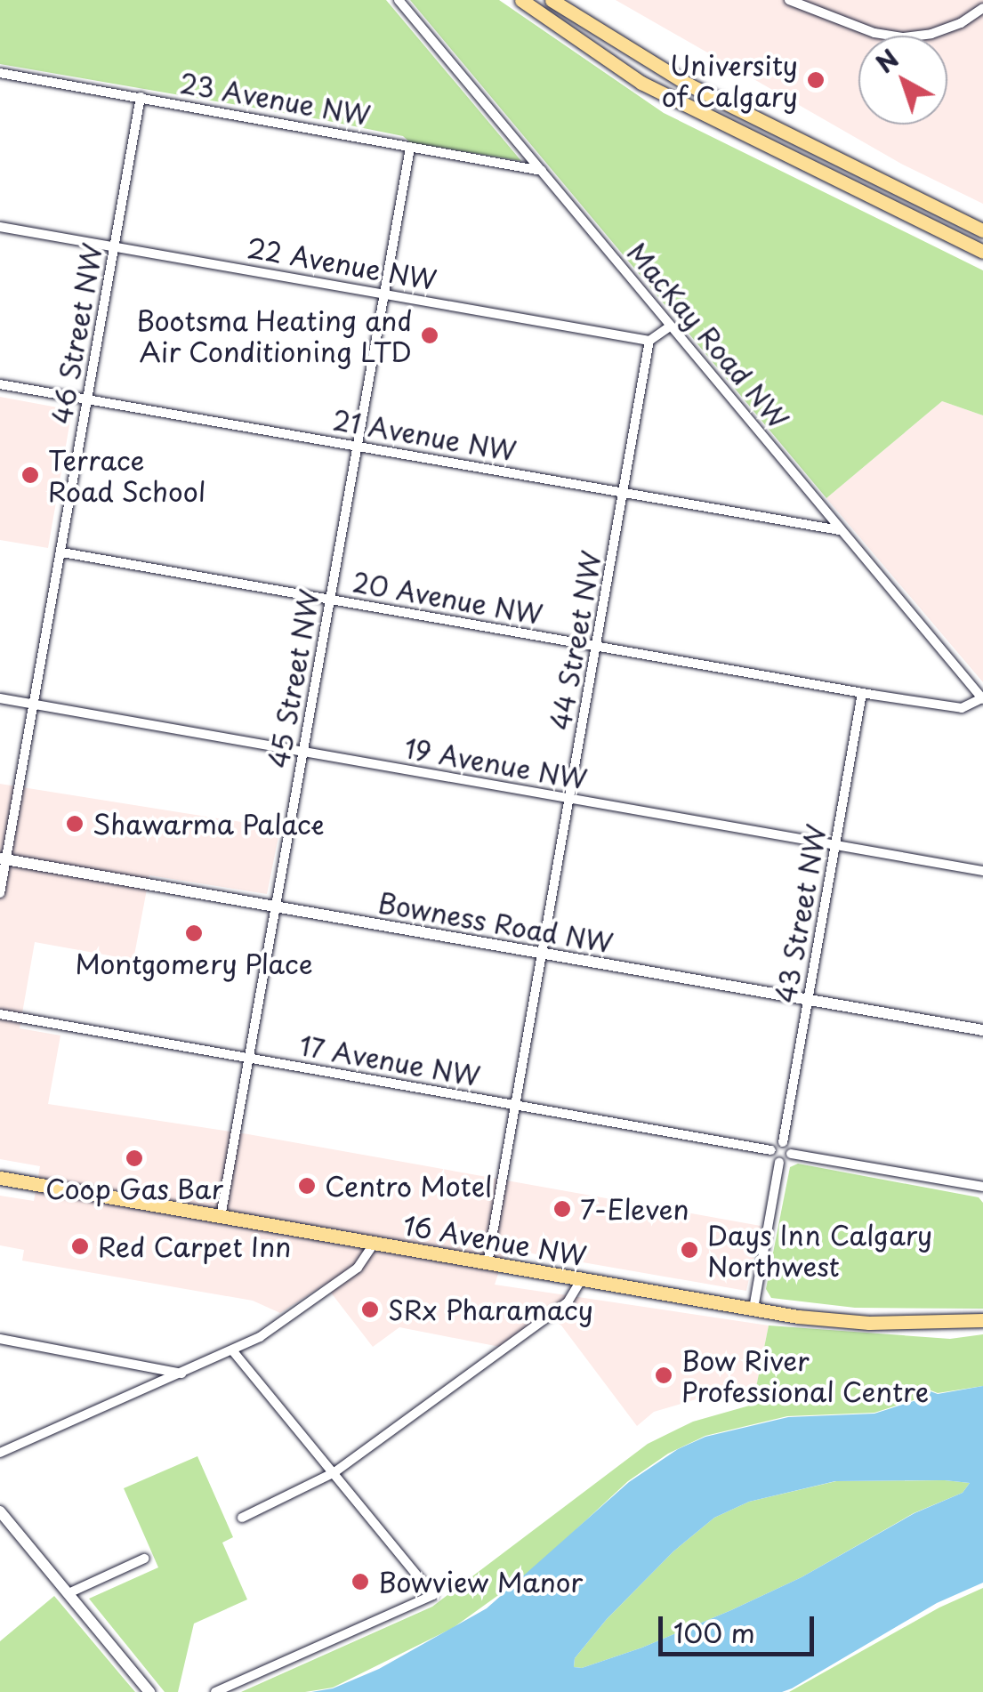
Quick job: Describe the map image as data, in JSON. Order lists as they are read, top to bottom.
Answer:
{
  "streets": {
    "main road": ["16 Avenue NW"],
    "street": [
      "23 Avenue NW",
      "22 Avenue NW",
      "46 Street NW",
      "MacKay Road NW",
      "21 Avenue NW",
      "20 Avenue NW",
      "44 Street NW",
      "45 Street NW",
      "19 Avenue NW",
      "43 Street NW",
      "Bowness Road NW",
      "17 Avenue NW"
    ]
  },
  "crossings": [
    ["23 Avenue NW", "46 Street NW"],
    ["23 Avenue NW", "MacKay Road NW"],
    ["23 Avenue NW", "45 Street NW"],
    ["22 Avenue NW", "46 Street NW"],
    ["22 Avenue NW", "44 Street NW"],
    ["22 Avenue NW", "45 Street NW"],
    ["46 Street NW", "21 Avenue NW"],
    ["46 Street NW", "20 Avenue NW"],
    ["46 Street NW", "19 Avenue NW"],
    ["46 Street NW", "Bowness Road NW"],
    ["MacKay Road NW", "21 Avenue NW"],
    ["MacKay Road NW", "20 Avenue NW"],
    ["21 Avenue NW", "44 Street NW"],
    ["21 Avenue NW", "45 Street NW"],
    ["20 Avenue NW", "44 Street NW"],
    ["20 Avenue NW", "45 Street NW"],
    ["20 Avenue NW", "43 Street NW"],
    ["44 Street NW", "19 Avenue NW"],
    ["44 Street NW", "Bowness Road NW"],
    ["44 Street NW", "17 Avenue NW"],
    ["44 Street NW", "16 Avenue NW"],
    ["45 Street NW", "19 Avenue NW"],
    ["45 Street NW", "Bowness Road NW"],
    ["45 Street NW", "17 Avenue NW"],
    ["45 Street NW", "16 Avenue NW"],
    ["19 Avenue NW", "43 Street NW"],
    ["43 Street NW", "Bowness Road NW"]
  ],
  "places": [
    "University of Calgary",
    "Bootsma Heating and Air Conditioning LTD",
    "Terrace Road School",
    "Shawarma Palace",
    "Montgomery Place",
    "Coop Gas Bar",
    "Centro Motel",
    "7-Eleven",
    "Red Carpet Inn",
    "Days Inn Calgary Northwest",
    "SRx Pharamacy",
    "Bow River Professional Centre",
    "Bowview Manor"
  ],
  "scale_bar": "100 m",
  "north": "top left"
}
